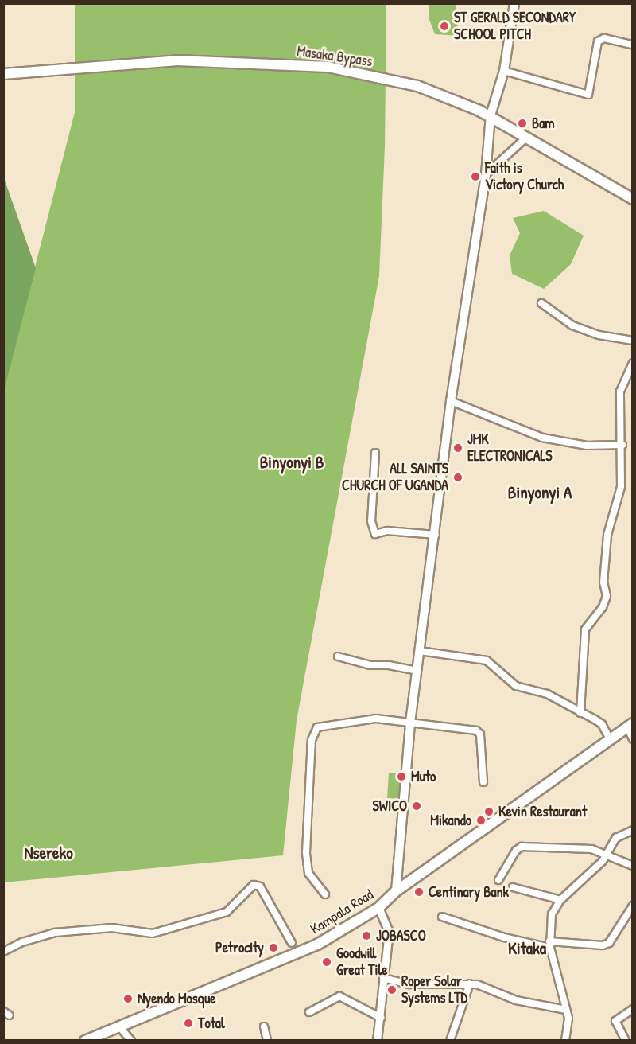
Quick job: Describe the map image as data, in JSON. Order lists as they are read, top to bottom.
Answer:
{
  "streets": {
    "main road": ["Masaka Bypass", "Kampala Road"]
  },
  "districts": [
    "Binyonyi B",
    "Binyonyi A",
    "Nsereko",
    "Kitaka"
  ],
  "places": [
    "ST GERALD SECONDARY SCHOOL PITCH",
    "Bam",
    "Faith is Victory Church",
    "JMK ELECTRONICALS",
    "ALL SAINTS CHURCH OF UGANDA",
    "Muto",
    "SWICO",
    "Kevin Restaurant",
    "Mikando",
    "Centinary Bank",
    "JOBASCO",
    "Petrocity",
    "Goodwill Great Tile",
    "Roper Solar Systems LTD",
    "Nyendo Mosque",
    "Total"
  ]
}
